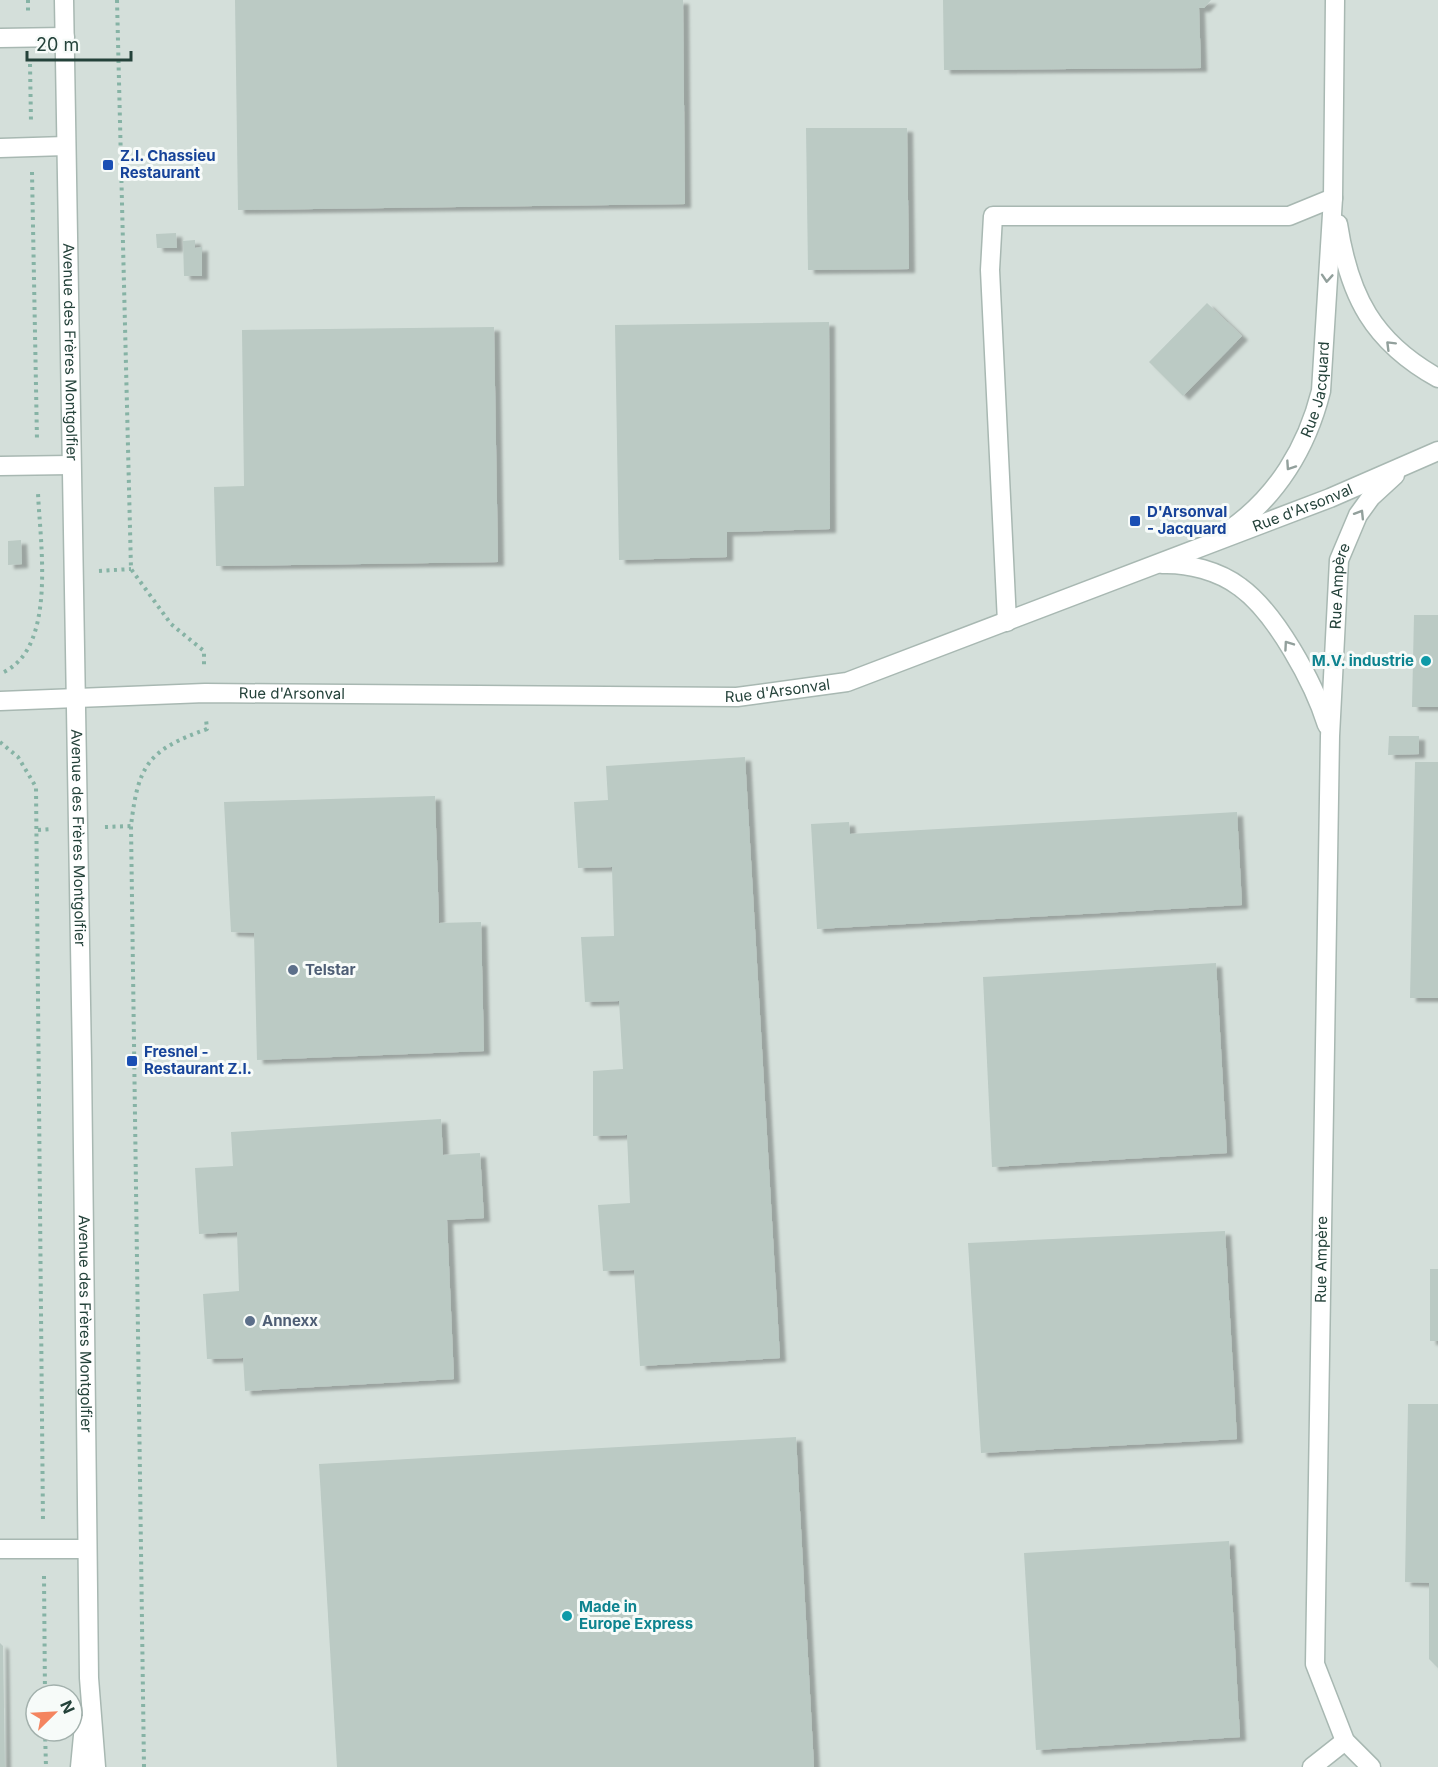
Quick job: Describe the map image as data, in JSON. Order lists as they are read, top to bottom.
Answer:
{
  "streets": {
    "street": [
      "Avenue des Frères Montgolfier",
      "Rue Jacquard",
      "Rue d'Arsonval",
      "Rue Ampère"
    ]
  },
  "crossings": [
    ["Avenue des Frères Montgolfier", "Rue d'Arsonval"],
    ["Rue Jacquard", "Rue d'Arsonval"],
    ["Rue d'Arsonval", "Rue Ampère"]
  ],
  "places": {
    "transit": ["Z.I. Chassieu Restaurant", "D'Arsonval - Jacquard", "Fresnel - Restaurant Z.I."],
    "other": [
      "M.V. industrie",
      "Telstar",
      "Annexx",
      "Made in Europe Express"
    ]
  },
  "scale_bar": "20 m",
  "north": "top right"
}
